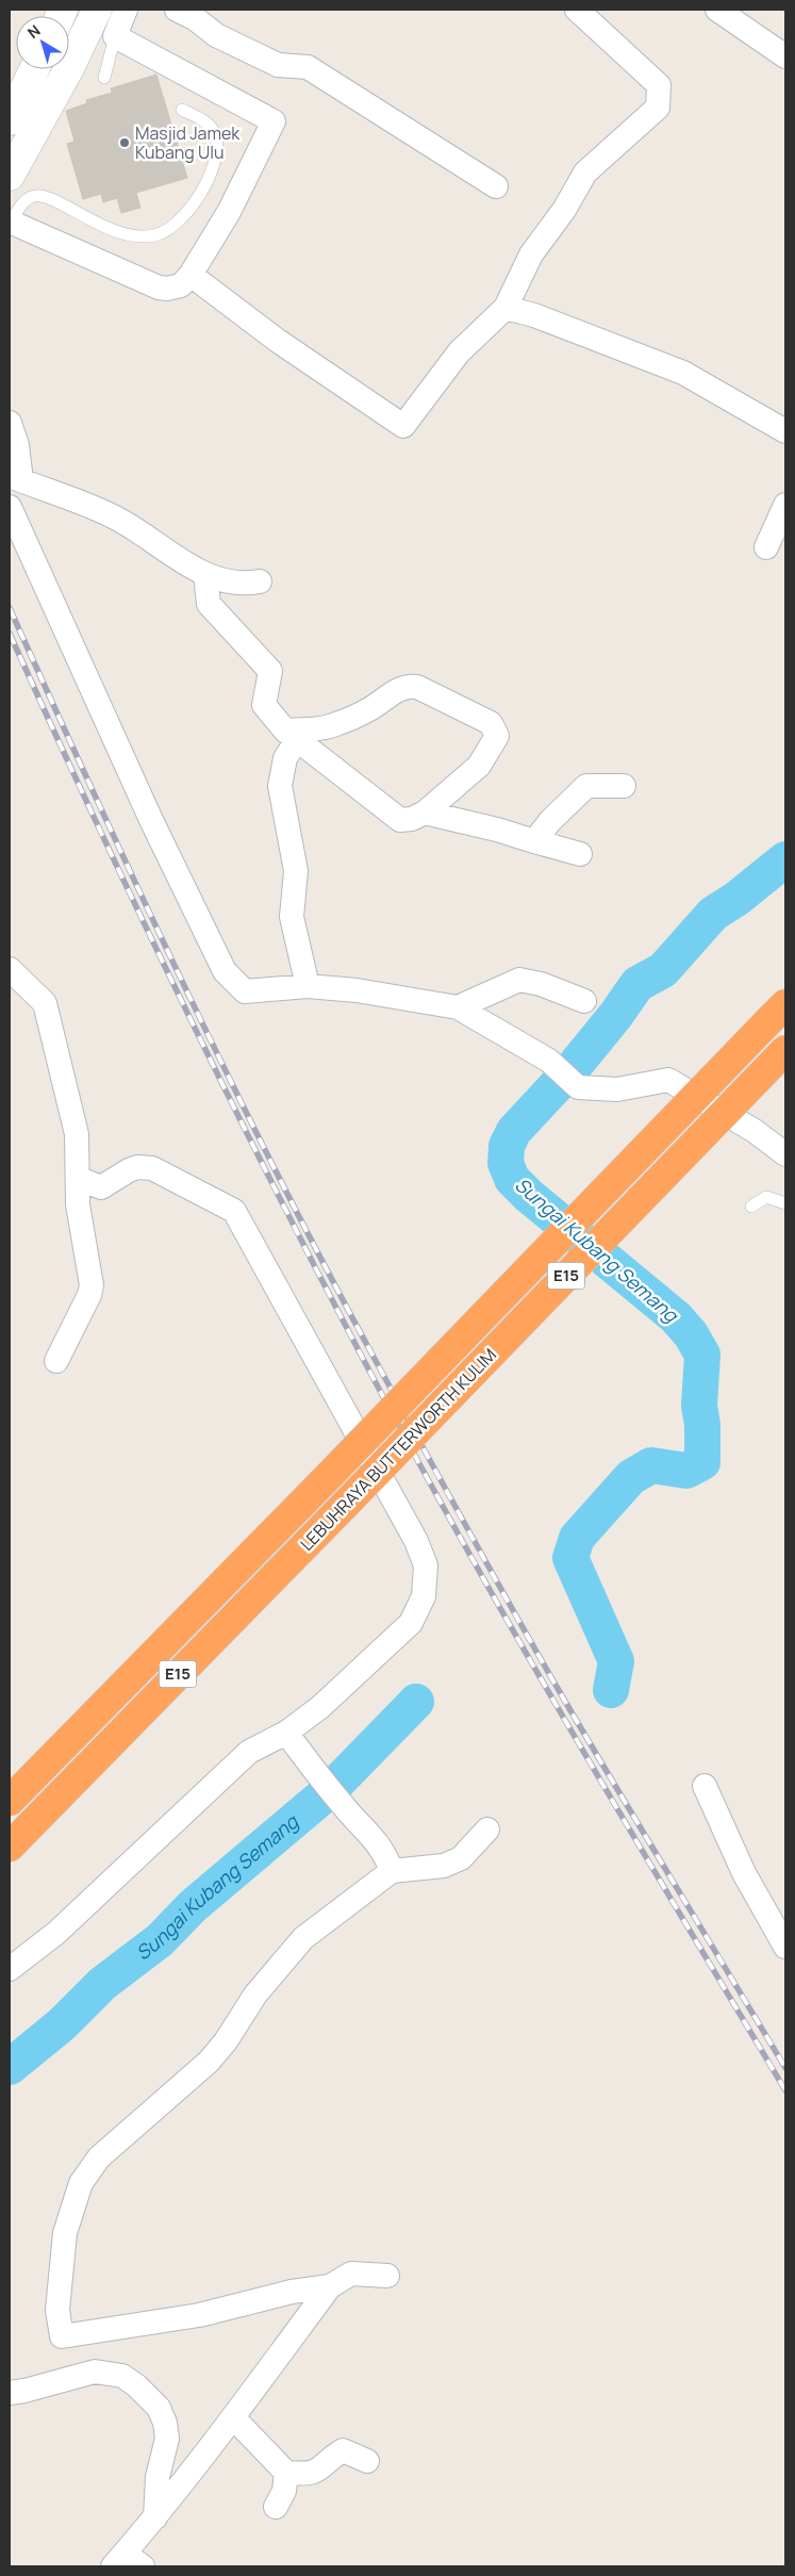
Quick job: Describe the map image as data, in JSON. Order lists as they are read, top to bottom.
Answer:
{
  "streets": {
    "highway": ["E15", "LEBUHRAYA BUTTERWORTH KULIM"]
  },
  "water": ["Sungai Kubang Semang"],
  "places": ["Masjid Jamek Kubang Ulu"],
  "north": "top left"
}
